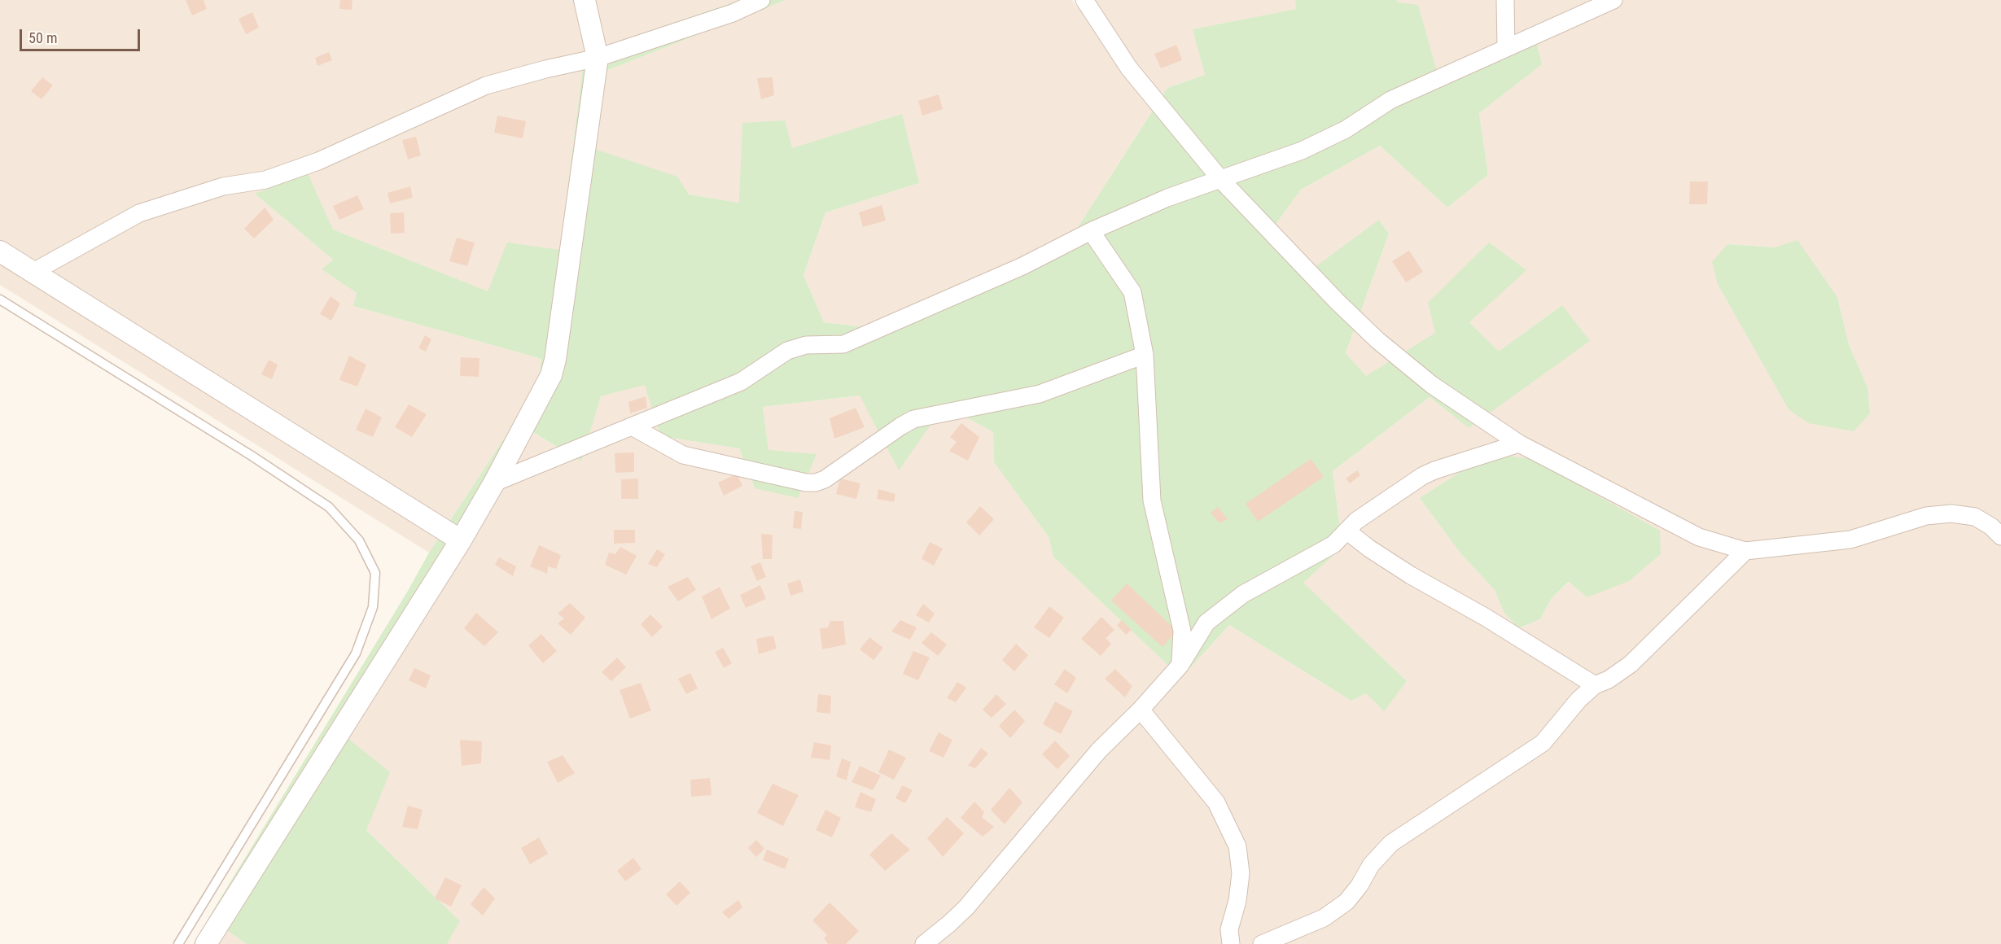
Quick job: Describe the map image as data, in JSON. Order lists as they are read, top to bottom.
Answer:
{
  "scale_bar": "50 m"
}
